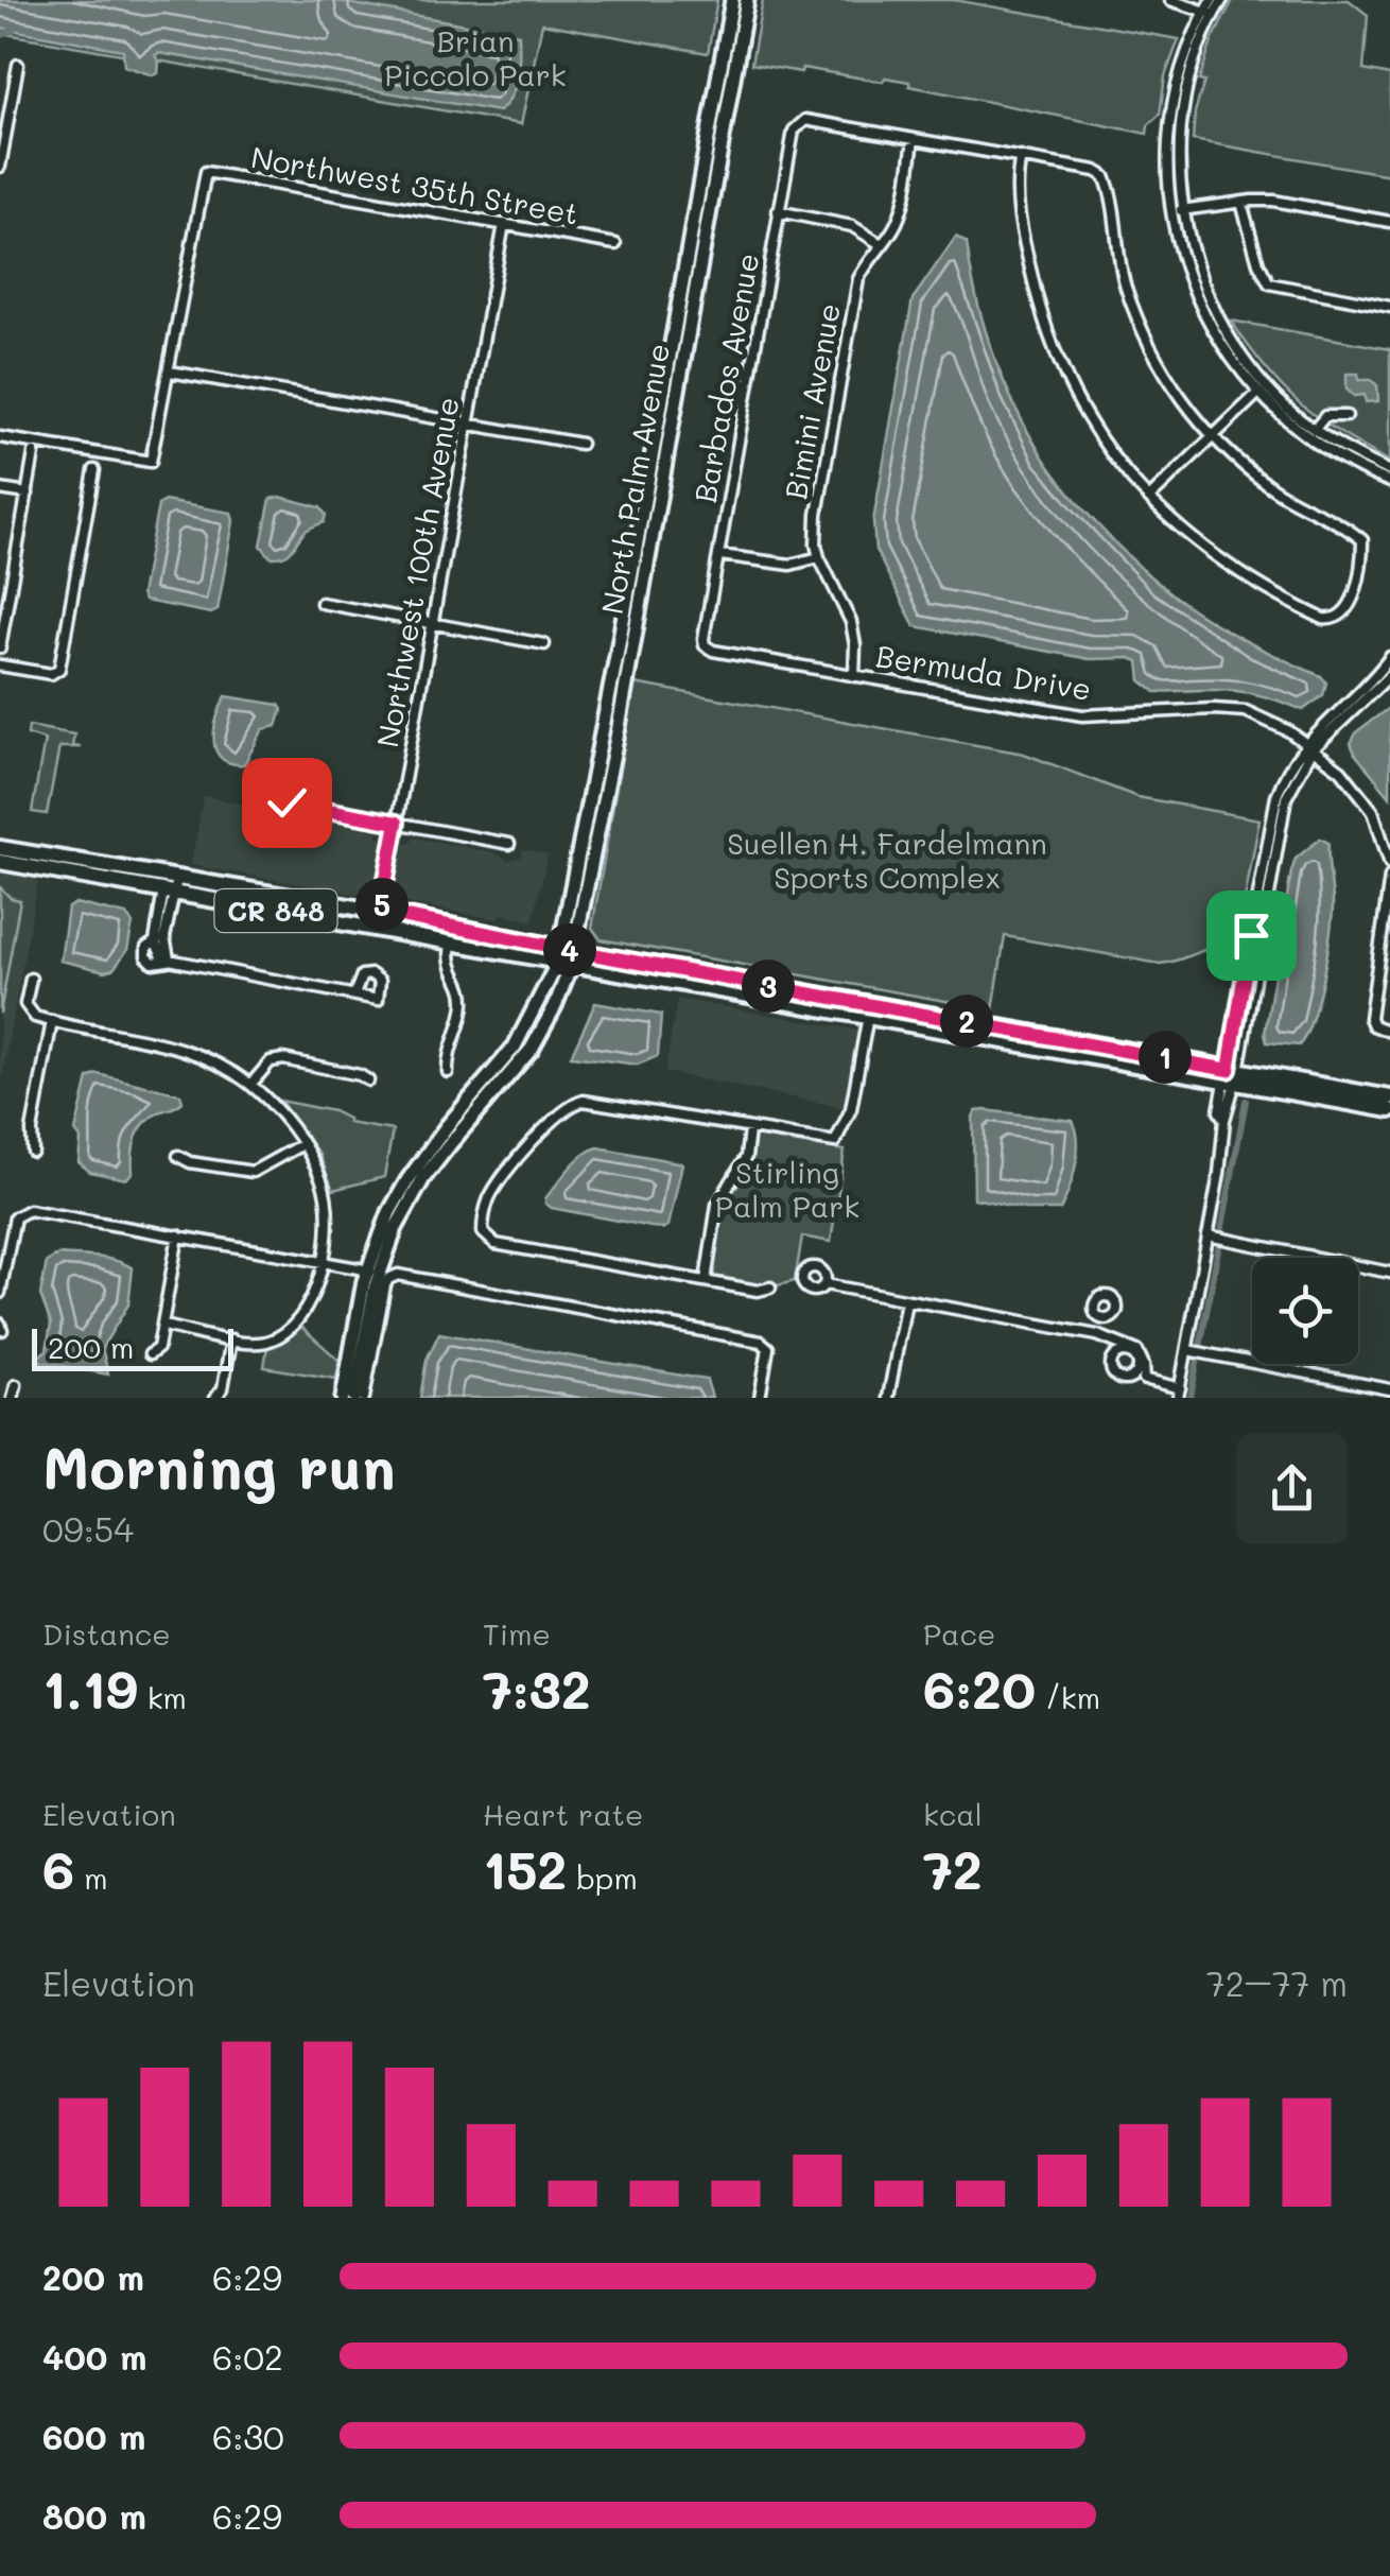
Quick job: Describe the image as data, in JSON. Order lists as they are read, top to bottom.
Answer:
{
  "streets": {
    "main road": ["North Palm Avenue", "CR 848"],
    "street": [
      "Northwest 35th Street",
      "Barbados Avenue",
      "Bimini Avenue",
      "Northwest 100th Avenue",
      "Bermuda Drive"
    ]
  },
  "crossings": [
    ["Northwest 35th Street", "Northwest 100th Avenue"],
    ["Barbados Avenue", "Bimini Avenue"],
    ["Barbados Avenue", "Bermuda Drive"],
    ["Bimini Avenue", "Bermuda Drive"],
    ["North Palm Avenue", "CR 848"],
    ["Northwest 100th Avenue", "CR 848"]
  ],
  "parks": ["Brian Piccolo Park", "Suellen H. Fardelmann Sports Complex", "Stirling Palm Park"],
  "scale_bar": "200 m",
  "page": {
    "pins": [
      "5",
      "4",
      "3",
      "2",
      "1"
    ],
    "scale": "200 m",
    "heading": ["Morning run", "09:54"],
    "stats": [
      ["Distance", "1.19 km"],
      ["Time", "7:32"],
      ["Pace", "6:20 /km"],
      ["Elevation", "6 m"],
      ["Heart rate", "152 bpm"],
      ["kcal", "72"]
    ],
    "chart": ["Elevation", "72–77 m"],
    "list": [
      {
        "name": "200 m",
        "note": "6:29"
      },
      {
        "name": "400 m",
        "note": "6:02"
      },
      {
        "name": "600 m",
        "note": "6:30"
      },
      {
        "name": "800 m",
        "note": "6:29"
      }
    ]
  }
}
